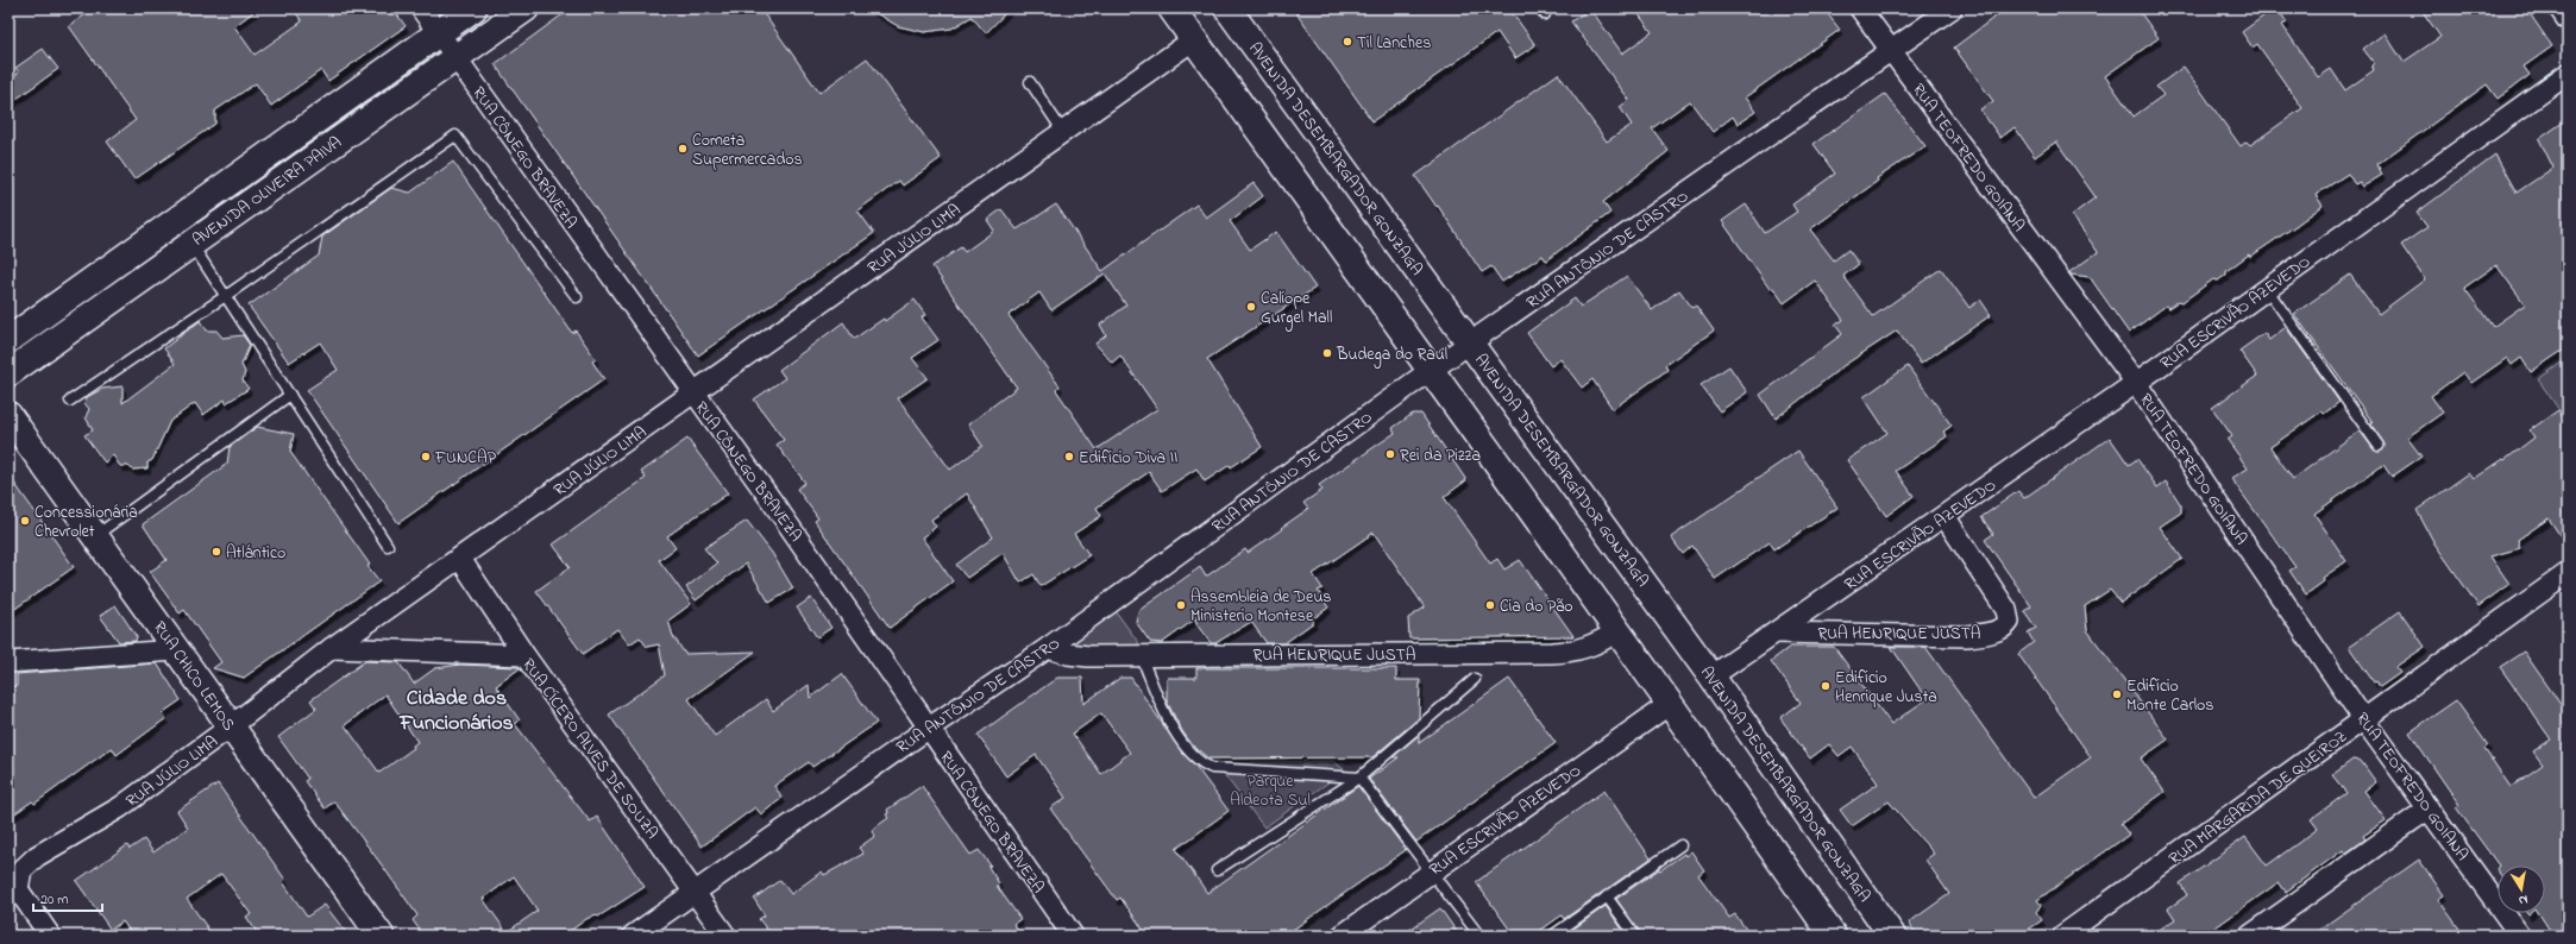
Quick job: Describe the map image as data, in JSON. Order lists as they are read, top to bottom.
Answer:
{
  "streets": {
    "main road": ["AVENIDA DESEMBARGADOR GONZAGA", "AVENIDA OLIVEIRA PAIVA", "RUA CHICO LEMOS"],
    "street": [
      "RUA CÔNEGO BRAVEZA",
      "RUA TEOFREDO GOIANA",
      "RUA JÚLIO LIMA",
      "RUA ANTÔNIO DE CASTRO",
      "RUA ESCRIVÃO AZEVEDO",
      "RUA HENRIQUE JUSTA",
      "RUA CÍCERO ALVES DE SOUZA",
      "RUA MARGARIDA DE QUEIROZ"
    ]
  },
  "crossings": [
    ["RUA CÔNEGO BRAVEZA", "AVENIDA OLIVEIRA PAIVA"],
    ["RUA CÔNEGO BRAVEZA", "RUA JÚLIO LIMA"],
    ["RUA CÔNEGO BRAVEZA", "RUA ANTÔNIO DE CASTRO"],
    ["RUA TEOFREDO GOIANA", "RUA ANTÔNIO DE CASTRO"],
    ["RUA TEOFREDO GOIANA", "RUA ESCRIVÃO AZEVEDO"],
    ["RUA TEOFREDO GOIANA", "RUA MARGARIDA DE QUEIROZ"],
    ["AVENIDA DESEMBARGADOR GONZAGA", "RUA ANTÔNIO DE CASTRO"],
    ["AVENIDA DESEMBARGADOR GONZAGA", "RUA ESCRIVÃO AZEVEDO"],
    ["RUA JÚLIO LIMA", "RUA CHICO LEMOS"],
    ["RUA JÚLIO LIMA", "RUA CÍCERO ALVES DE SOUZA"],
    ["RUA ANTÔNIO DE CASTRO", "RUA HENRIQUE JUSTA"],
    ["RUA ANTÔNIO DE CASTRO", "RUA CÍCERO ALVES DE SOUZA"],
    ["RUA ESCRIVÃO AZEVEDO", "RUA HENRIQUE JUSTA"]
  ],
  "districts": ["Cidade dos Funcionários"],
  "parks": ["Parque Aldeota Sul"],
  "places": [
    "Til Lanches",
    "Cometa Supermercados",
    "Calíope Gurgel Mall",
    "Budega do Raul",
    "Rei da Pizza",
    "FUNCAP",
    "Edifício Diva II",
    "Concessionária Chevrolet",
    "Atlántico",
    "Assembleia de Deus Ministerio Montese",
    "Cia do Pão",
    "Edifício Henrique Justa",
    "Edifício Monte Carlos"
  ],
  "scale_bar": "20 m",
  "north": "bottom"
}
